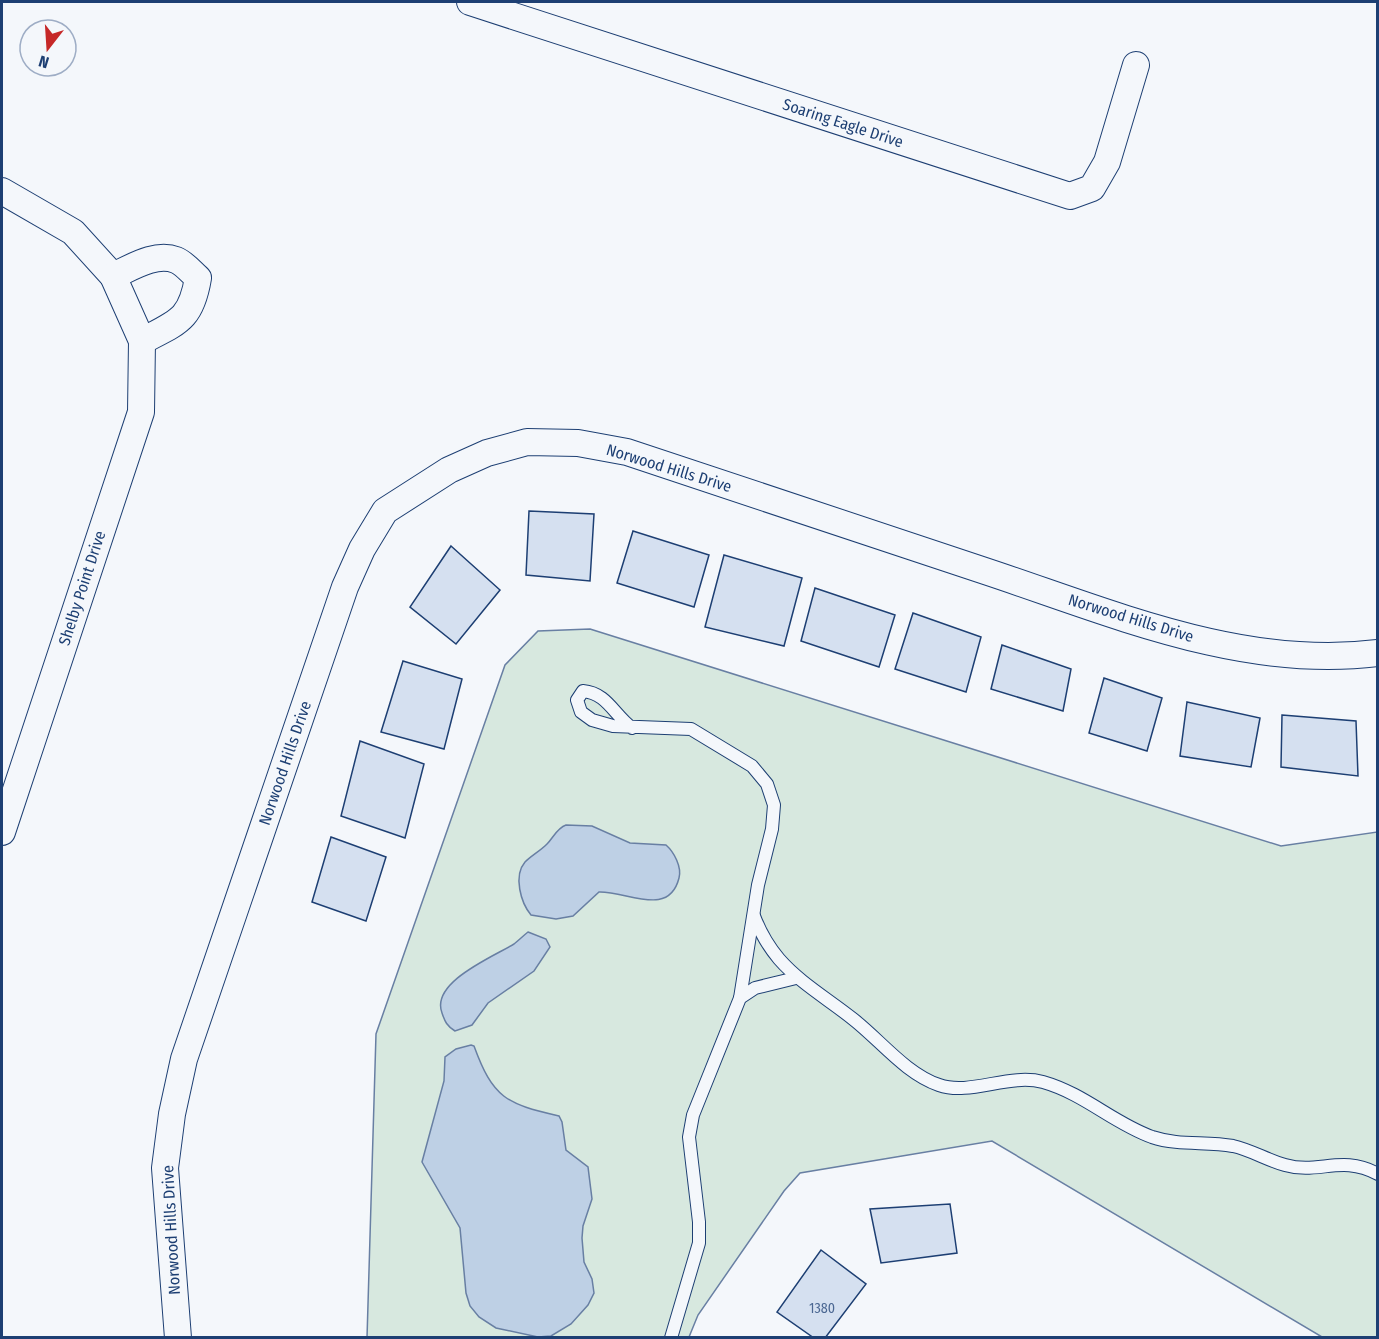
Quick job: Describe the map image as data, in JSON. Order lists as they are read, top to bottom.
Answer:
{
  "streets": {
    "street": ["Soaring Eagle Drive", "Norwood Hills Drive", "Shelby Point Drive"]
  },
  "house_numbers": ["1380"],
  "north": "bottom"
}
